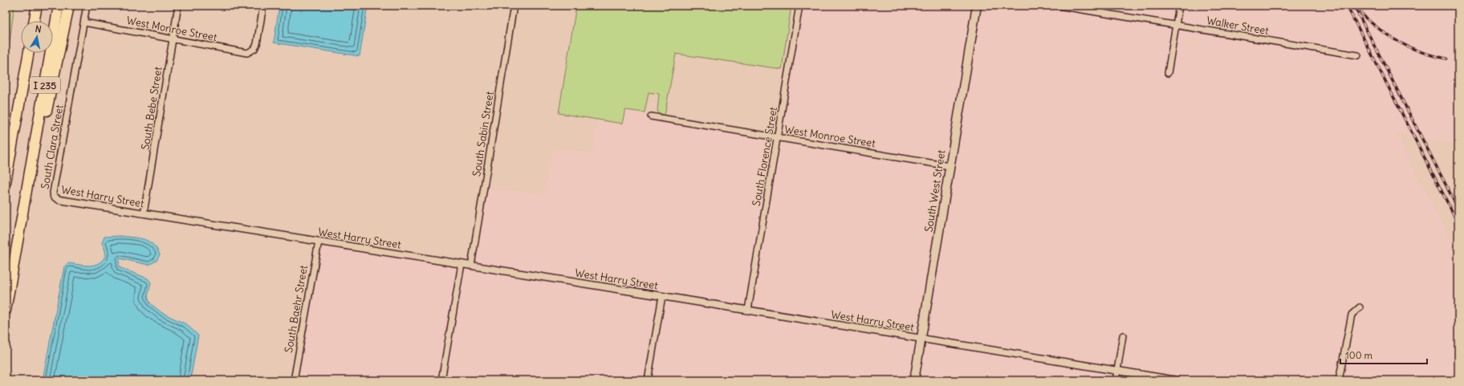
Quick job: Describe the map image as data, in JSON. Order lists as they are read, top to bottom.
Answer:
{
  "streets": {
    "highway": ["I 235"],
    "main road": ["South West Street"],
    "street": [
      "Walker Street",
      "West Monroe Street",
      "South Bebe Street",
      "South Sabin Street",
      "South Clara Street",
      "South Florence Street",
      "West Harry Street",
      "South Baehr Street"
    ]
  },
  "crossings": [
    ["West Monroe Street", "South Bebe Street"],
    ["West Monroe Street", "South Clara Street"],
    ["West Monroe Street", "South Florence Street"],
    ["West Monroe Street", "South West Street"],
    ["South Bebe Street", "West Harry Street"],
    ["South Sabin Street", "West Harry Street"],
    ["South Clara Street", "West Harry Street"],
    ["South Florence Street", "West Harry Street"],
    ["South West Street", "West Harry Street"],
    ["West Harry Street", "South Baehr Street"]
  ],
  "scale_bar": "100 m",
  "north": "top"
}
